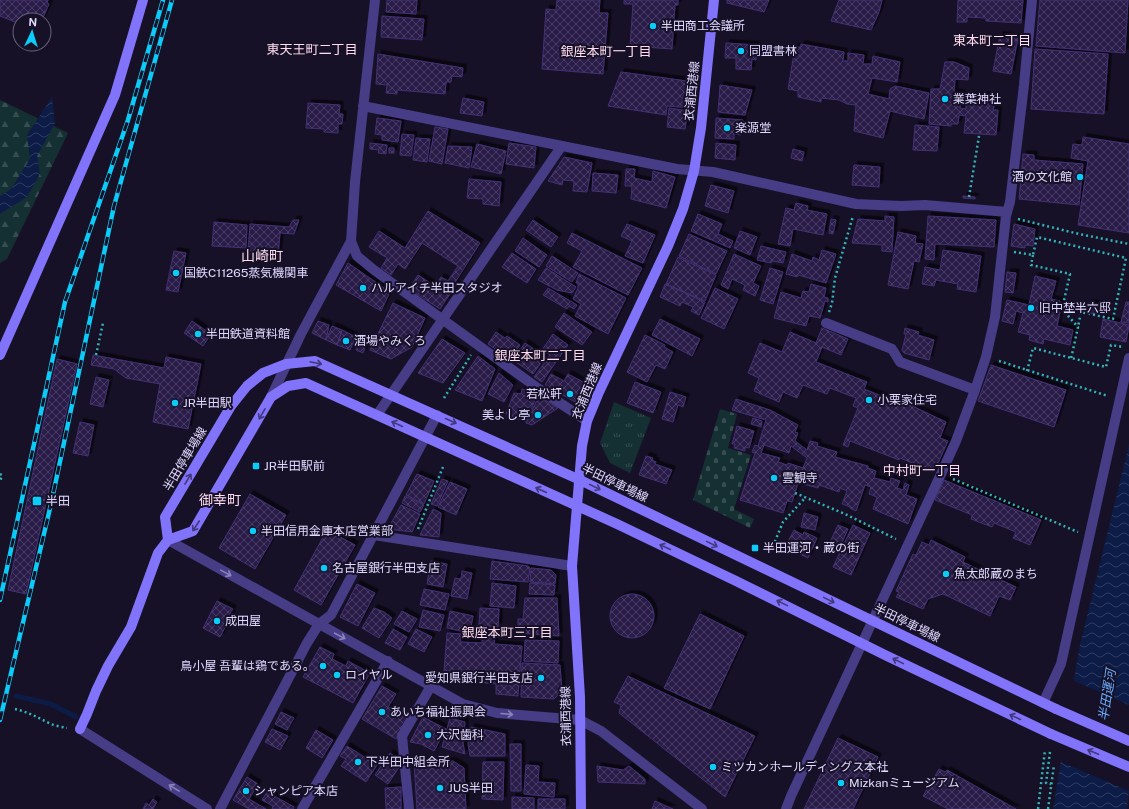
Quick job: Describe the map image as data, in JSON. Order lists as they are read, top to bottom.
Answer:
{
  "streets": {
    "main road": ["衣浦西港線", "半田停車場線"]
  },
  "crossings": [
    ["衣浦西港線", "半田停車場線"]
  ],
  "districts": [
    "東本町二丁目",
    "東天王町二丁目",
    "銀座本町一丁目",
    "山崎町",
    "銀座本町二丁目",
    "中村町一丁目",
    "御幸町",
    "銀座本町三丁目"
  ],
  "water": ["半田運河"],
  "places": {
    "other": [
      "半田商工会議所",
      "同盟書林",
      "業葉神社",
      "楽源堂",
      "酒の文化館",
      "国鉄C11265蒸気機関車",
      "ハルアイチ半田スタジオ",
      "旧中埜半六邸",
      "半田鉄道資料館",
      "酒場やみくろ",
      "若松軒",
      "小栗家住宅",
      "JR半田駅",
      "美よし亭",
      "雲観寺",
      "半田信用金庫本店営業部",
      "名古屋銀行半田支店",
      "魚太郎蔵のまち",
      "成田屋",
      "鳥小屋 吾輩は鶏である。",
      "ロイヤル",
      "愛知県銀行半田支店",
      "あいち福祉振興会",
      "大沢歯科",
      "下半田中組会所",
      "ミツカンホールディングス本社",
      "Mizkanミュージアム",
      "JUS半田",
      "シャンピア本店"
    ],
    "transit": ["JR半田駅前", "半田", "半田運河・蔵の街"]
  },
  "north": "top"
}
